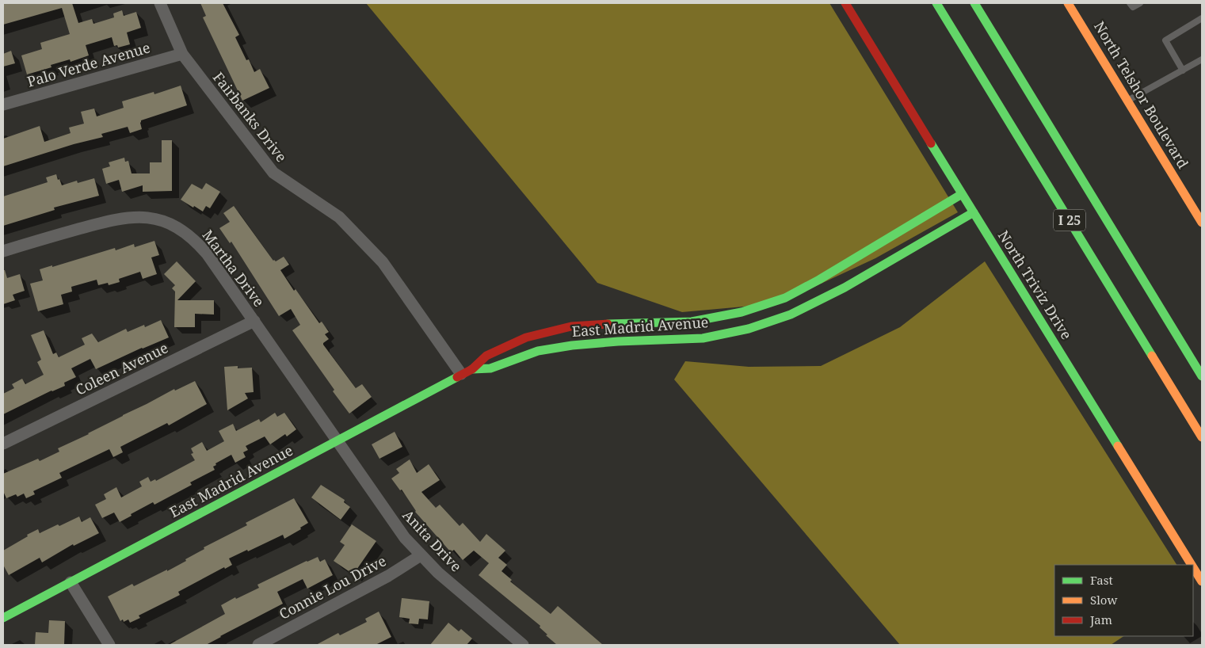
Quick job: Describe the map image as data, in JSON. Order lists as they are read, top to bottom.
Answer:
{
  "streets": {
    "main road": [
      "North Telshor Boulevard",
      "I 25",
      "North Triviz Drive",
      "East Madrid Avenue"
    ],
    "street": [
      "Palo Verde Avenue",
      "Fairbanks Drive",
      "Martha Drive",
      "Coleen Avenue",
      "Anita Drive",
      "Connie Lou Drive"
    ]
  },
  "crossings": [
    ["Palo Verde Avenue", "Fairbanks Drive"],
    ["Fairbanks Drive", "East Madrid Avenue"],
    ["Martha Drive", "East Madrid Avenue"],
    ["Martha Drive", "Coleen Avenue"],
    ["Martha Drive", "Anita Drive"],
    ["North Triviz Drive", "East Madrid Avenue"],
    ["East Madrid Avenue", "Anita Drive"],
    ["Anita Drive", "Connie Lou Drive"]
  ],
  "legend": ["Fast", "Slow", "Jam"]
}
